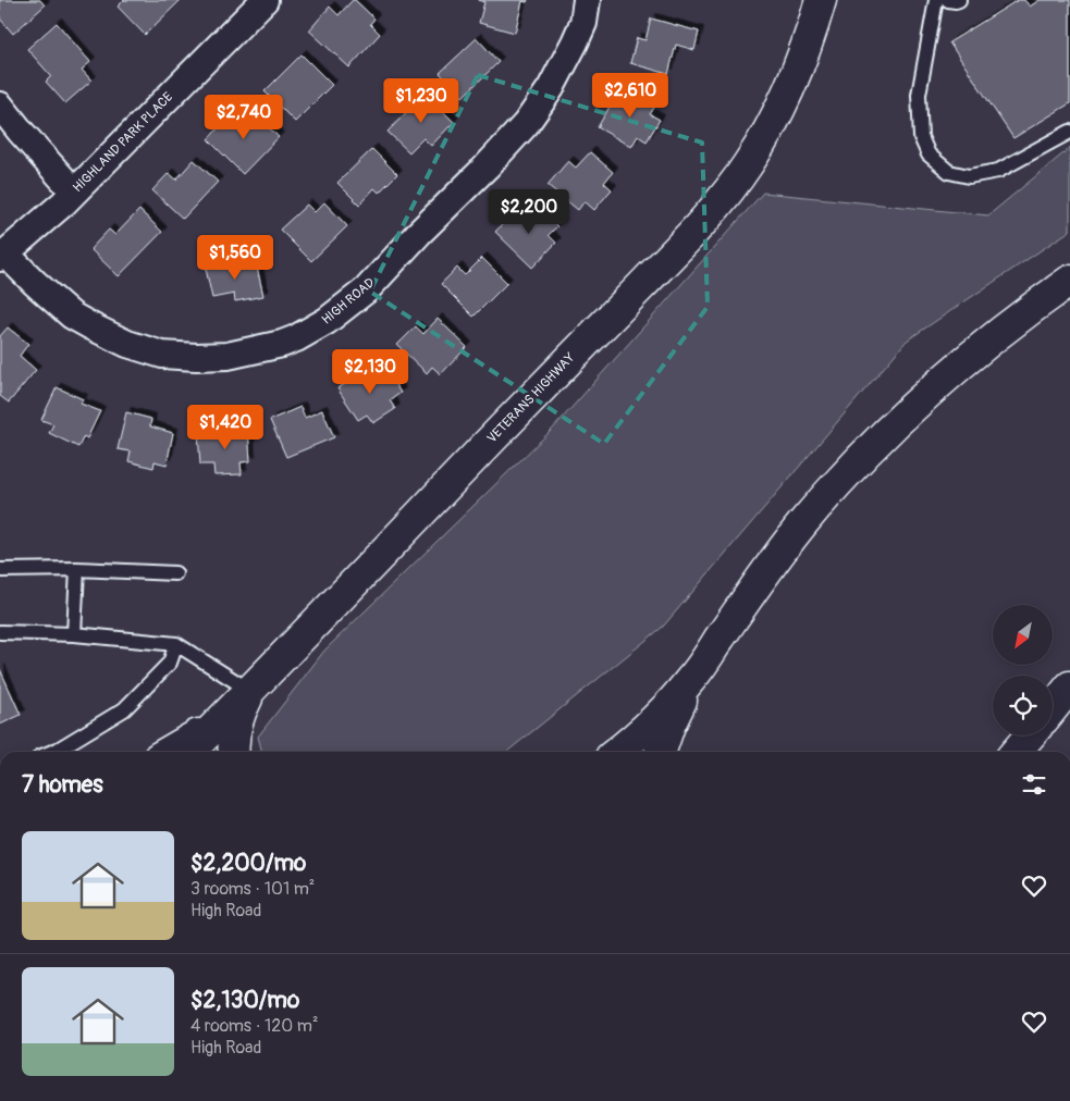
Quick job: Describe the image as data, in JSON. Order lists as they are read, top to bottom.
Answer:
{
  "streets": {
    "main road": ["VETERANS HIGHWAY"],
    "street": ["HIGHLAND PARK PLACE", "HIGH ROAD"]
  },
  "crossings": [
    ["HIGHLAND PARK PLACE", "HIGH ROAD"]
  ],
  "north": "bottom left",
  "page": {
    "price": [
      "$2,610",
      "$1,230",
      "$2,740",
      "$2,200",
      "$1,560",
      "$2,130",
      "$1,420"
    ],
    "heading": "7 homes",
    "list": [
      {
        "name": "$2,200/mo",
        "note": "3 rooms · 101 m² · High Road"
      },
      {
        "name": "$2,130/mo",
        "note": "4 rooms · 120 m² · High Road"
      }
    ]
  }
}
